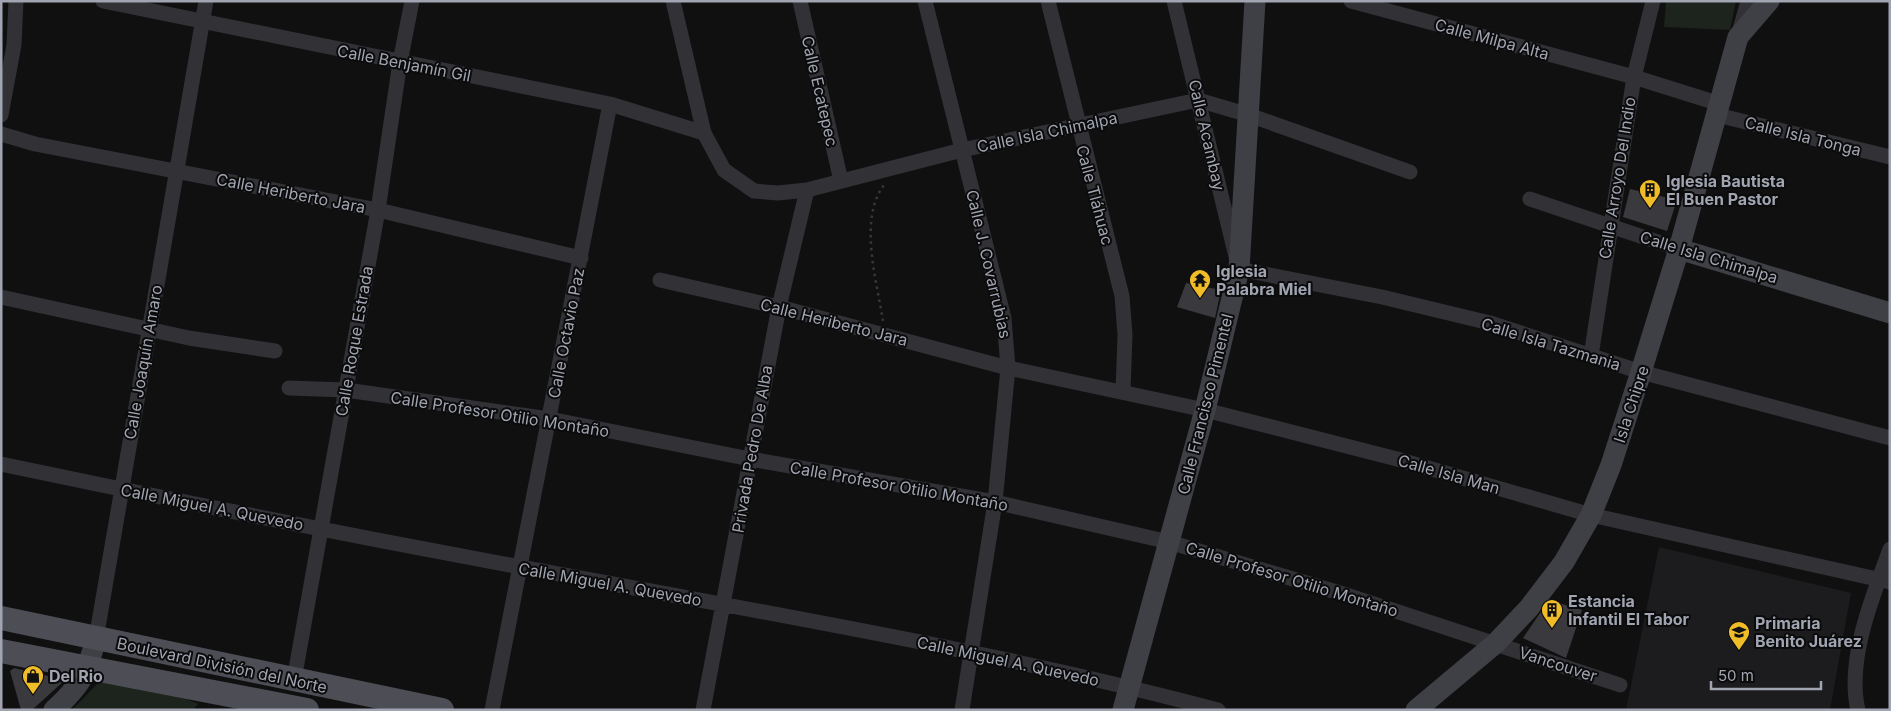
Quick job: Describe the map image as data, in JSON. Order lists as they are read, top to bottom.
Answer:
{
  "streets": {
    "main road": ["Boulevard División del Norte"],
    "street": [
      "Calle Milpa Alta",
      "Calle Benjamín Gil",
      "Calle Ecatepec",
      "Calle Isla Chimalpa",
      "Calle Acambay",
      "Calle Isla Tonga",
      "Calle Arroyo Del Indio",
      "Calle Heriberto Jara",
      "Calle Tláhuac",
      "Calle J. Covarrubias",
      "Calle Octavio Paz",
      "Calle Roque Estrada",
      "Calle Isla Tazmania",
      "Calle Joaquín Amaro",
      "Calle Francisco Pimentel",
      "Isla Chipre",
      "Calle Profesor Otilio Montaño",
      "Privada Pedro De Alba",
      "Calle Isla Man",
      "Calle Miguel A. Quevedo",
      "Vancouver"
    ]
  },
  "crossings": [
    ["Calle Milpa Alta", "Calle Isla Tonga"],
    ["Calle Milpa Alta", "Calle Arroyo Del Indio"],
    ["Calle Benjamín Gil", "Calle Isla Chimalpa"],
    ["Calle Benjamín Gil", "Calle Octavio Paz"],
    ["Calle Benjamín Gil", "Calle Roque Estrada"],
    ["Calle Benjamín Gil", "Calle Joaquín Amaro"],
    ["Calle Ecatepec", "Calle Isla Chimalpa"],
    ["Calle Isla Chimalpa", "Calle Acambay"],
    ["Calle Isla Chimalpa", "Calle Arroyo Del Indio"],
    ["Calle Isla Chimalpa", "Calle Tláhuac"],
    ["Calle Isla Chimalpa", "Calle J. Covarrubias"],
    ["Calle Isla Chimalpa", "Calle Francisco Pimentel"],
    ["Calle Isla Chimalpa", "Isla Chipre"],
    ["Calle Isla Chimalpa", "Privada Pedro De Alba"],
    ["Calle Acambay", "Calle Isla Tazmania"],
    ["Calle Acambay", "Calle Francisco Pimentel"],
    ["Calle Isla Tonga", "Calle Arroyo Del Indio"],
    ["Calle Isla Tonga", "Isla Chipre"],
    ["Calle Arroyo Del Indio", "Calle Isla Tazmania"],
    ["Calle Heriberto Jara", "Calle J. Covarrubias"],
    ["Calle Heriberto Jara", "Calle Octavio Paz"],
    ["Calle Heriberto Jara", "Calle Roque Estrada"],
    ["Calle Heriberto Jara", "Calle Joaquín Amaro"],
    ["Calle Heriberto Jara", "Privada Pedro De Alba"],
    ["Calle Heriberto Jara", "Calle Isla Man"],
    ["Calle Tláhuac", "Calle Isla Man"],
    ["Calle J. Covarrubias", "Calle Profesor Otilio Montaño"],
    ["Calle J. Covarrubias", "Calle Isla Man"],
    ["Calle J. Covarrubias", "Calle Miguel A. Quevedo"],
    ["Calle Octavio Paz", "Calle Profesor Otilio Montaño"],
    ["Calle Octavio Paz", "Calle Miguel A. Quevedo"],
    ["Calle Roque Estrada", "Calle Profesor Otilio Montaño"],
    ["Calle Roque Estrada", "Calle Miguel A. Quevedo"],
    ["Calle Roque Estrada", "Boulevard División del Norte"],
    ["Calle Isla Tazmania", "Calle Francisco Pimentel"],
    ["Calle Isla Tazmania", "Isla Chipre"],
    ["Calle Joaquín Amaro", "Calle Miguel A. Quevedo"],
    ["Calle Joaquín Amaro", "Boulevard División del Norte"],
    ["Calle Francisco Pimentel", "Calle Profesor Otilio Montaño"],
    ["Calle Francisco Pimentel", "Calle Isla Man"],
    ["Calle Francisco Pimentel", "Calle Miguel A. Quevedo"],
    ["Isla Chipre", "Calle Profesor Otilio Montaño"],
    ["Isla Chipre", "Calle Isla Man"],
    ["Isla Chipre", "Vancouver"],
    ["Calle Profesor Otilio Montaño", "Privada Pedro De Alba"],
    ["Calle Profesor Otilio Montaño", "Vancouver"],
    ["Privada Pedro De Alba", "Calle Miguel A. Quevedo"]
  ],
  "places": {
    "building": ["Iglesia Bautista El Buen Pastor", "Estancia Infantil El Tabor"],
    "temple": ["Iglesia Palabra Miel"],
    "school or university": ["Primaria Benito Juárez"],
    "shop": ["Del Rio"]
  },
  "scale_bar": "50 m"
}
